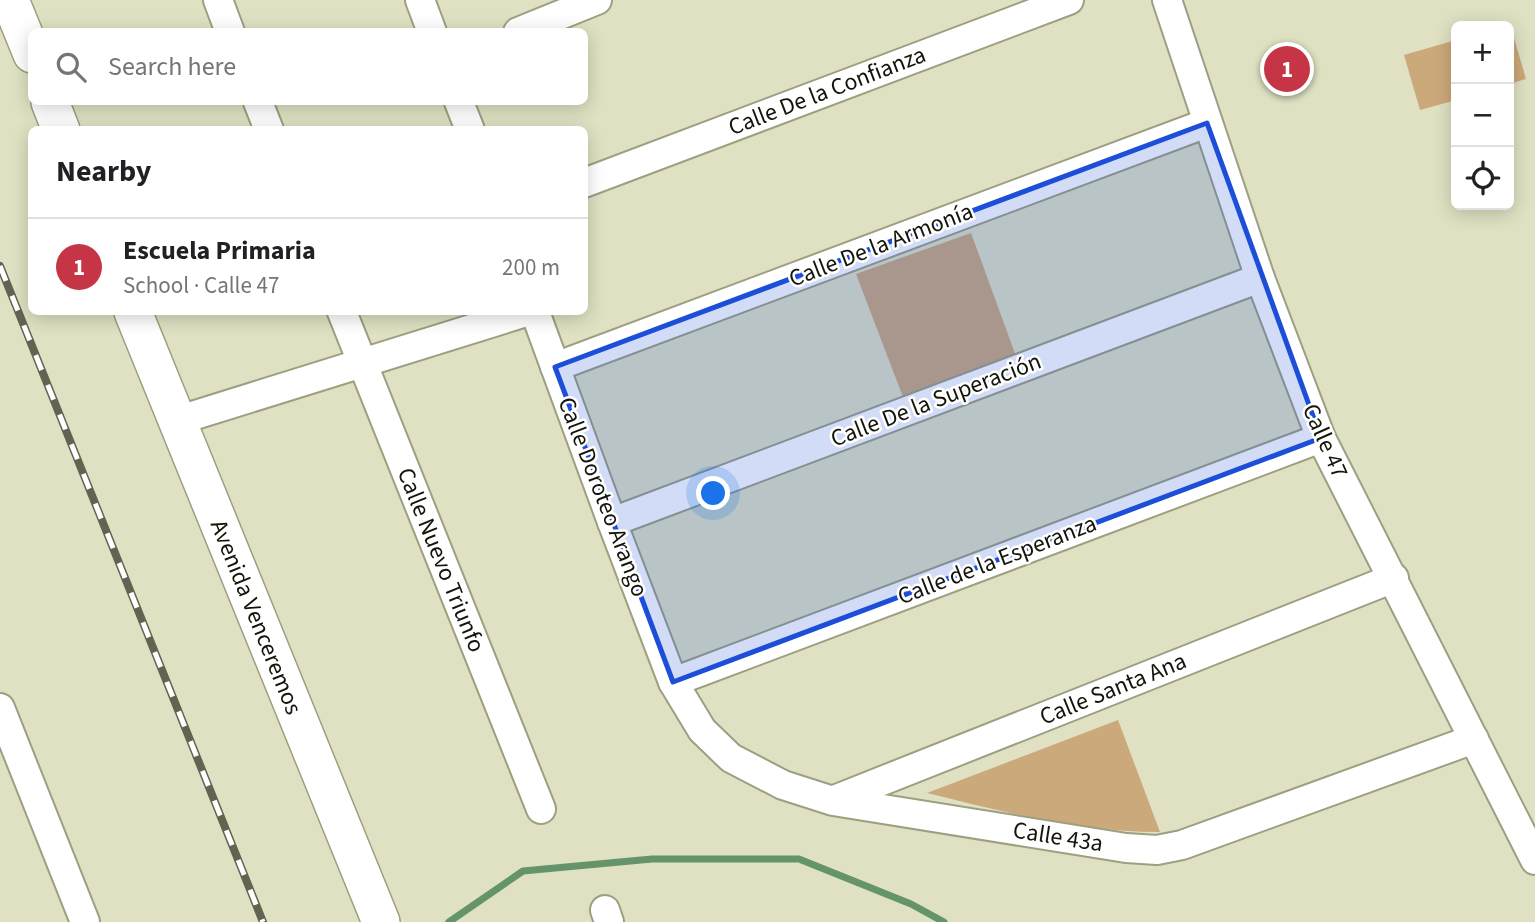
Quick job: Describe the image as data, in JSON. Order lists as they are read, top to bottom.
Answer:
{
  "streets": {
    "street": [
      "Calle De la Confianza",
      "Calle De la Armonía",
      "Calle De la Superación",
      "Calle 47",
      "Calle Doroteo Arango",
      "Calle Nuevo Triunfo",
      "Calle de la Esperanza",
      "Avenida Venceremos",
      "Calle Santa Ana",
      "Calle 43a"
    ]
  },
  "crossings": [
    ["Calle De la Armonía", "Calle 47"],
    ["Calle De la Armonía", "Calle Doroteo Arango"],
    ["Calle De la Superación", "Calle 47"],
    ["Calle De la Superación", "Calle Doroteo Arango"],
    ["Calle 47", "Calle de la Esperanza"],
    ["Calle 47", "Calle Santa Ana"],
    ["Calle 47", "Calle 43a"],
    ["Calle Doroteo Arango", "Calle de la Esperanza"],
    ["Calle Doroteo Arango", "Calle 43a"],
    ["Calle de la Esperanza", "Calle 43a"],
    ["Calle Santa Ana", "Calle 43a"]
  ],
  "page": {
    "map_buttons": ["+", "−"],
    "search": "Search here",
    "pins": "1",
    "heading": "Nearby",
    "list": [
      {
        "mark": "1",
        "name": "Escuela Primaria",
        "note": "School · Calle 47",
        "value": "200 m"
      }
    ]
  }
}
